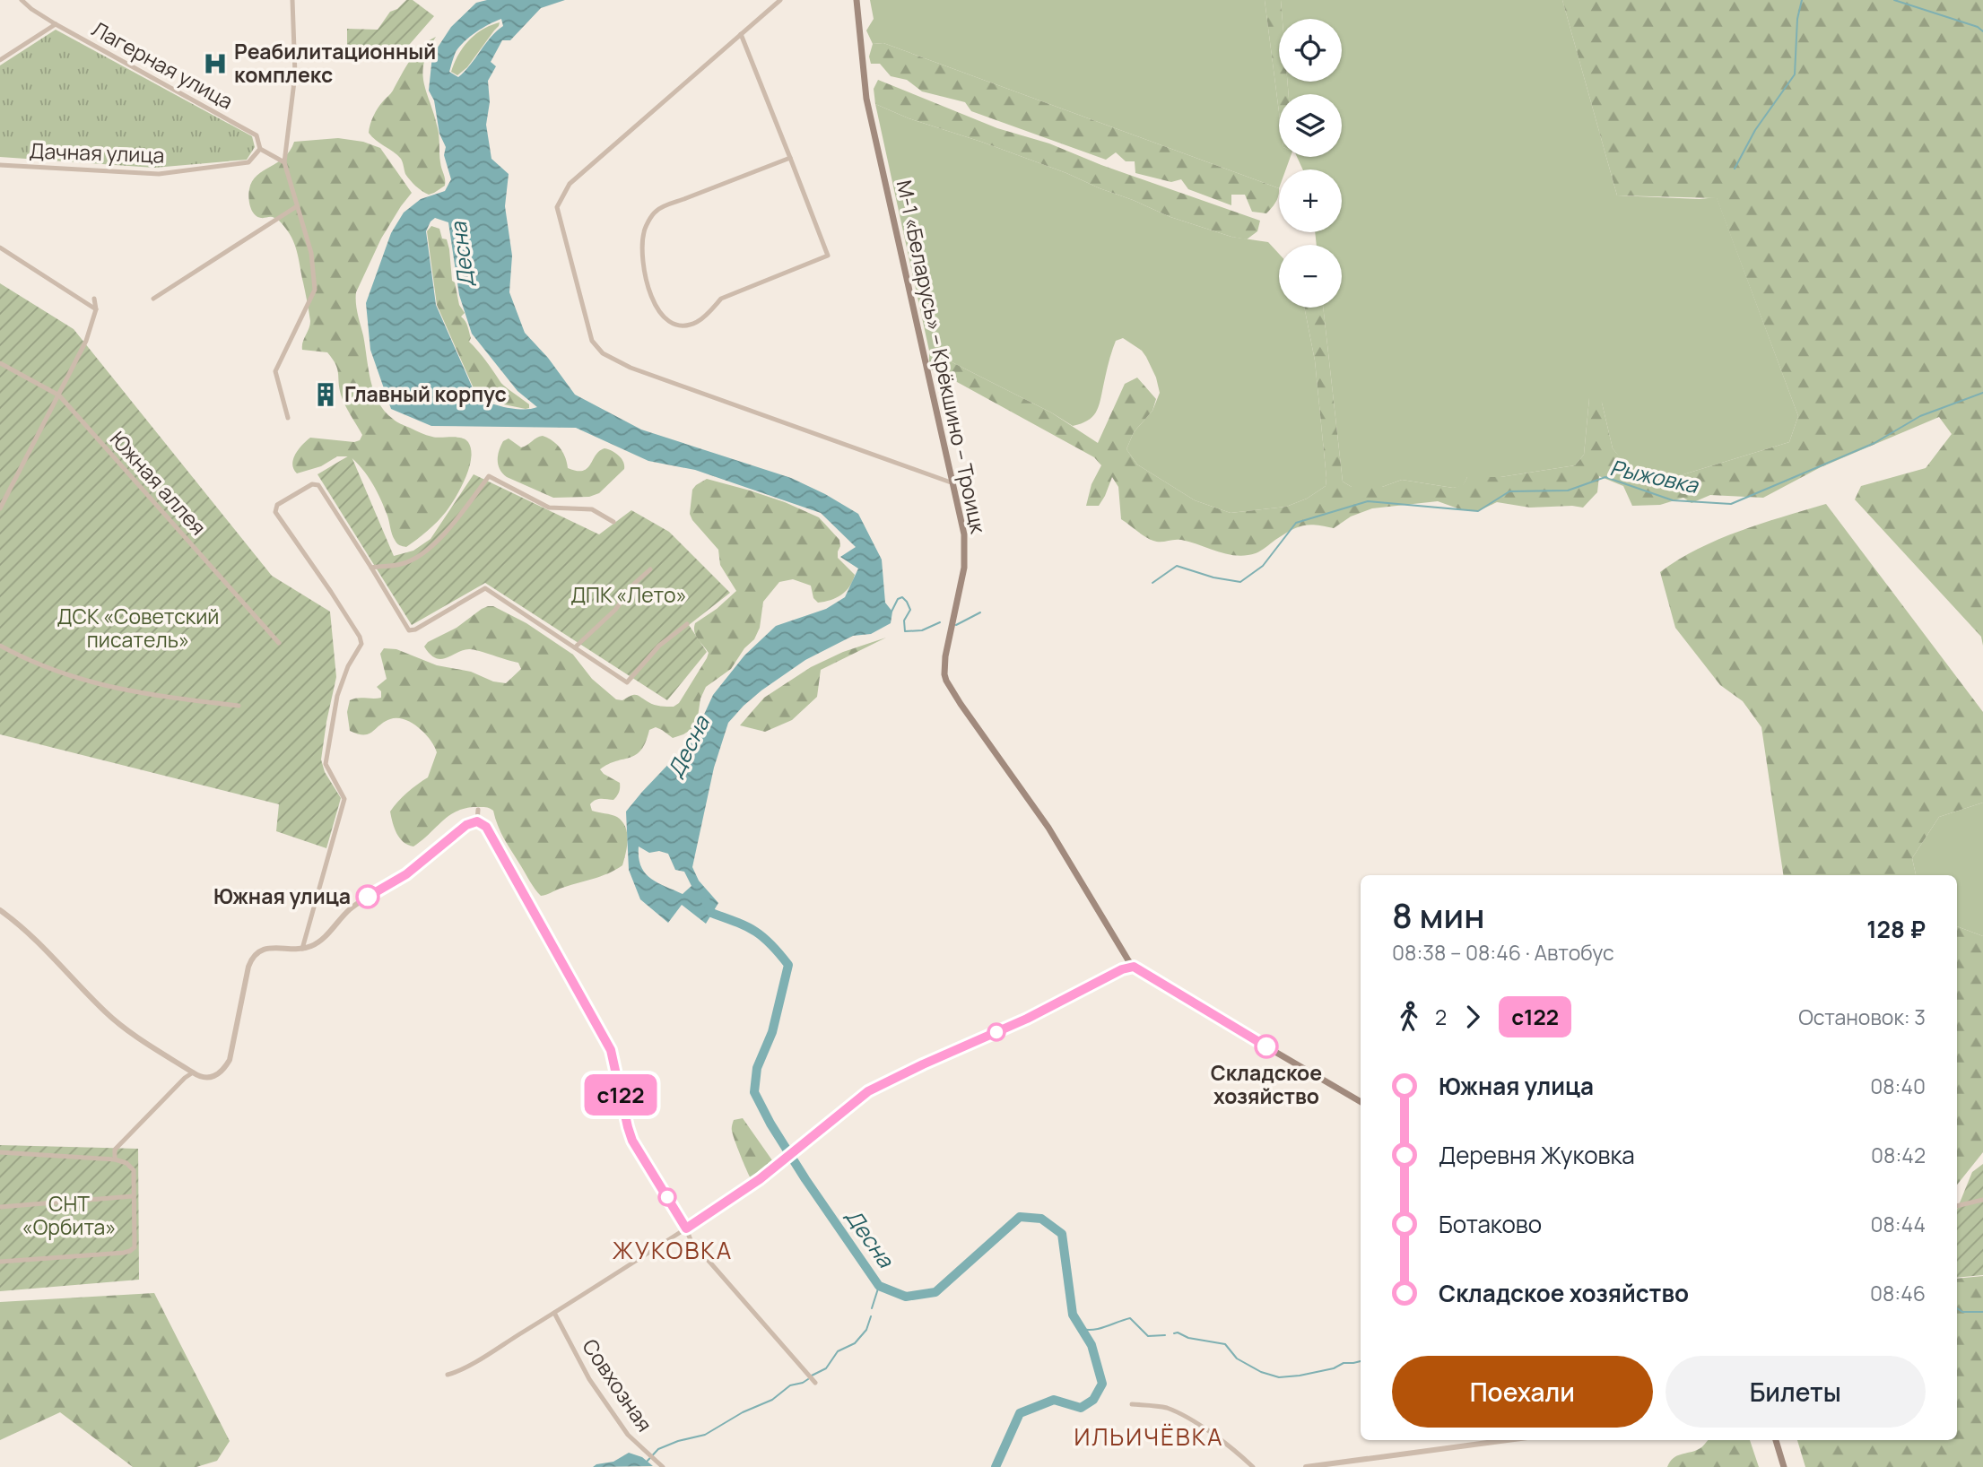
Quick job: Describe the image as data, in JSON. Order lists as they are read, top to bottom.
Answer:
{
  "streets": {
    "main road": ["М-1 «Беларусь» – Крёкшино – Троицк"],
    "street": [
      "Лагерная улица",
      "Дачная улица",
      "Южная аллея",
      "Совхозная"
    ]
  },
  "crossings": [
    ["Лагерная улица", "Дачная улица"]
  ],
  "districts": ["ЖУКОВКА", "ИЛЬИЧЁВКА"],
  "water": ["Десна", "Рыжовка"],
  "parks": ["ДПК «Лето»", "ДСК «Советский писатель»", "СНТ «Орбита»"],
  "places": {
    "hospital": ["Реабилитационный комплекс"],
    "building": ["Главный корпус"],
    "other": ["Южная улица", "Складское хозяйство"]
  },
  "lines": ["bus line с122"],
  "page": {
    "on_map": "с122",
    "map_buttons": ["+", "−"],
    "heading": ["8 мин", "08:38 – 08:46 · Автобус", "128 ₽"],
    "legs": ["2", "с122", "Остановок: 3"],
    "list": [
      {
        "name": "Южная улица",
        "value": "08:40"
      },
      {
        "name": "Деревня Жуковка",
        "value": "08:42"
      },
      {
        "name": "Ботаково",
        "value": "08:44"
      },
      {
        "name": "Складское хозяйство",
        "value": "08:46"
      }
    ],
    "buttons": ["Поехали", "Билеты"]
  }
}
